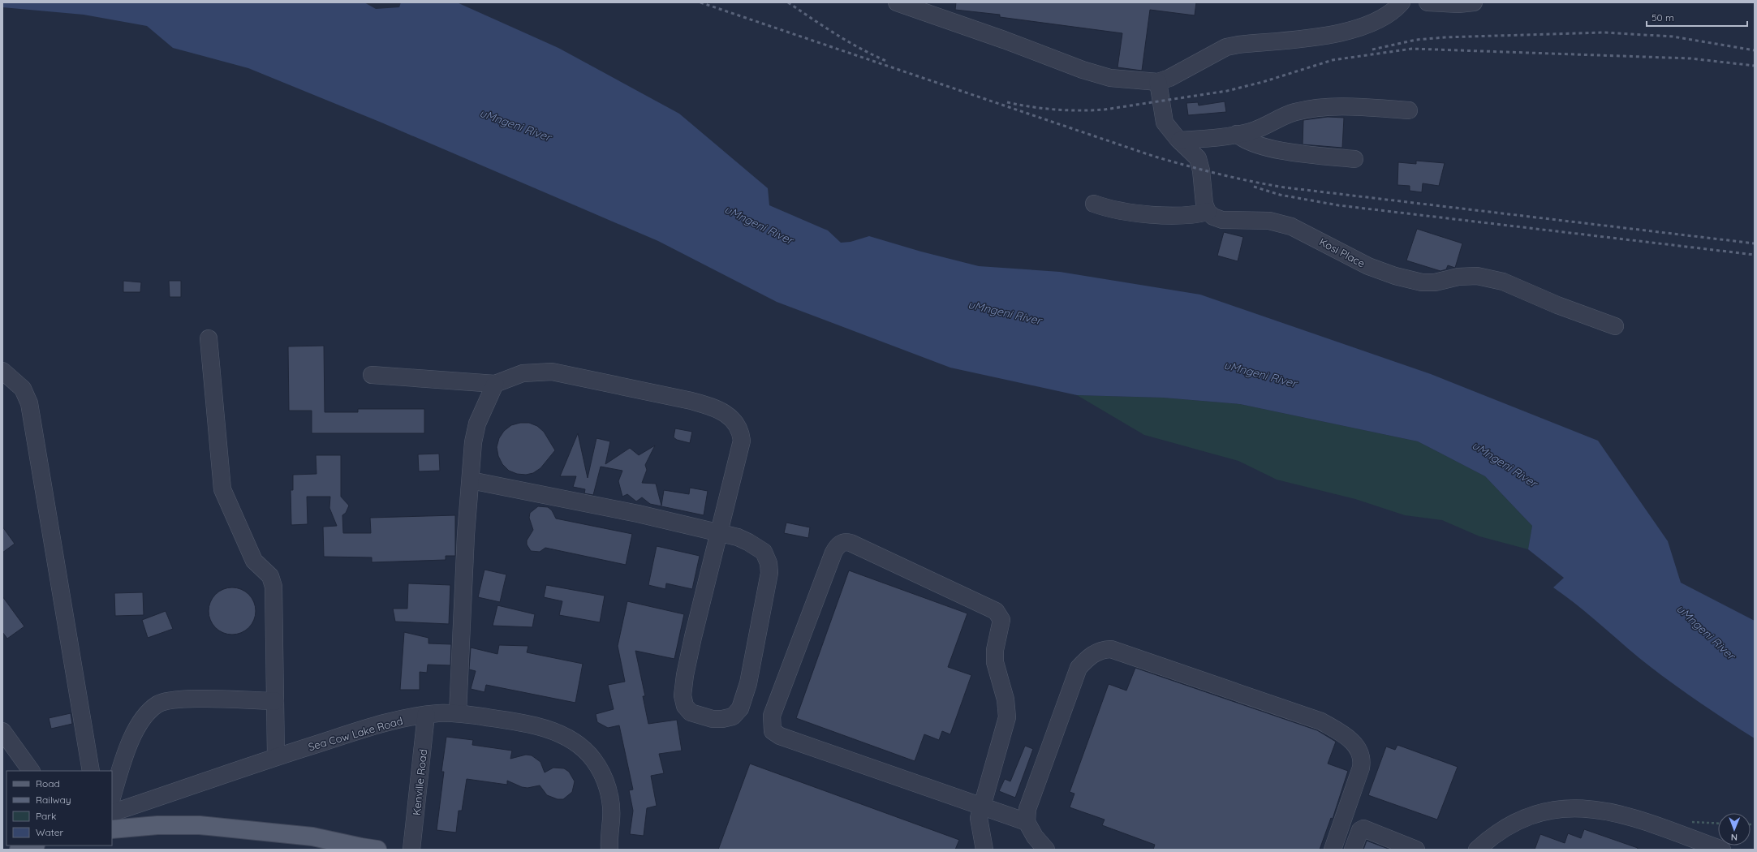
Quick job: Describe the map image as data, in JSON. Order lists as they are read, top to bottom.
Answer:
{
  "streets": {
    "street": ["Kosi Place", "Sea Cow Lake Road", "Kenville Road"]
  },
  "crossings": [
    ["Sea Cow Lake Road", "Kenville Road"]
  ],
  "water": ["uMngeni River"],
  "legend": [
    "Road",
    "Railway",
    "Park",
    "Water"
  ],
  "scale_bar": "50 m",
  "north": "bottom"
}
